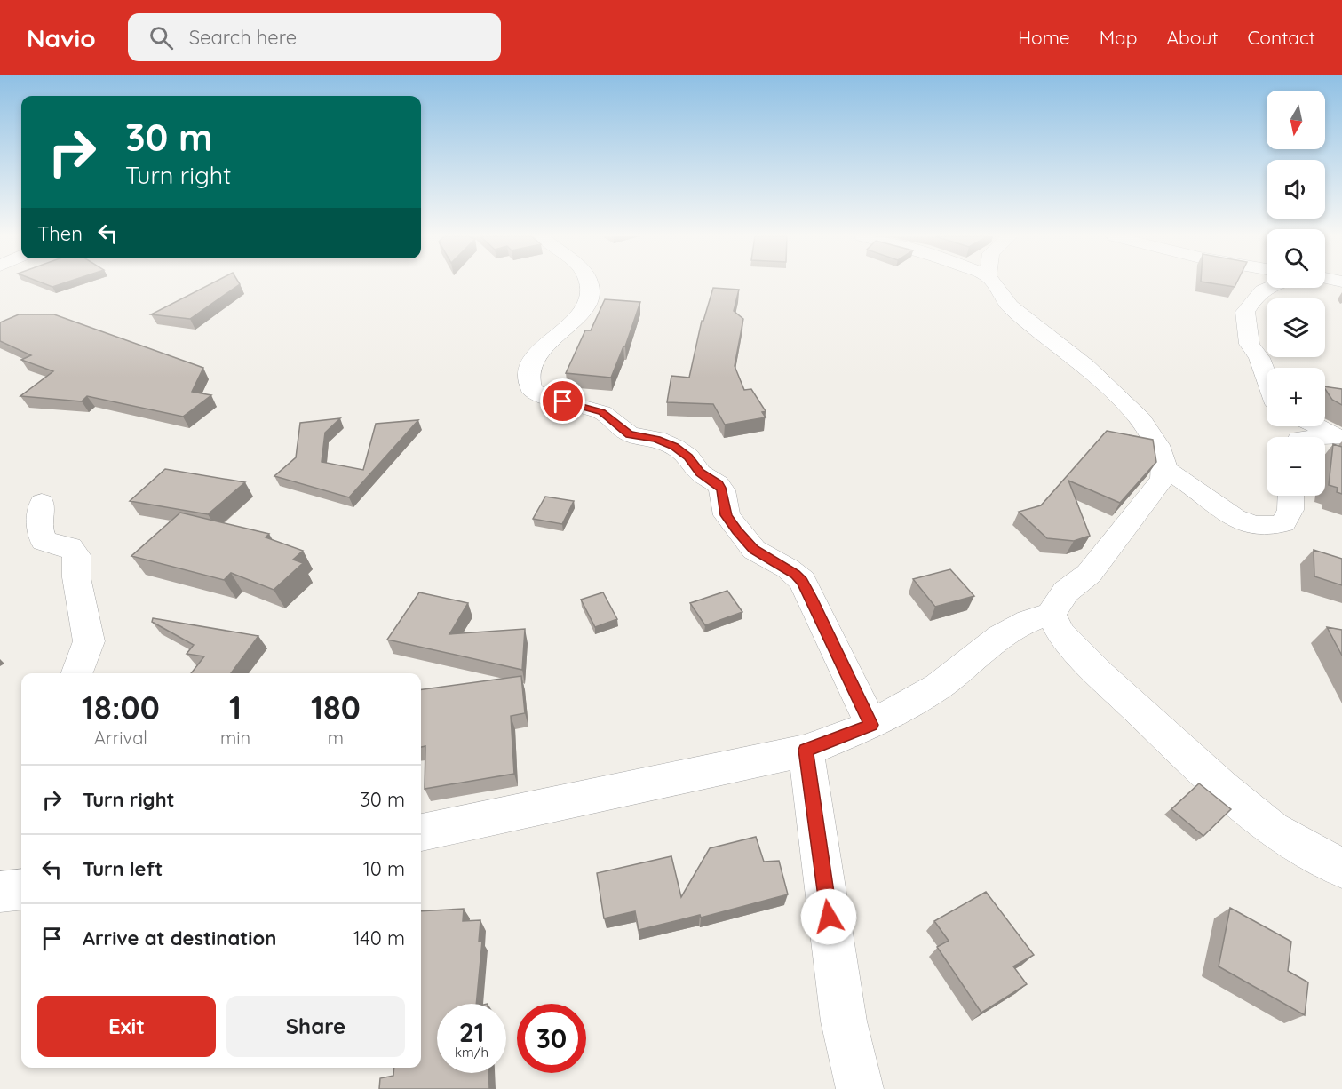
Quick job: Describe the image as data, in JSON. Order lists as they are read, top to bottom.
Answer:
{
  "north": "bottom",
  "page": {
    "header": "Navio",
    "search": "Search here",
    "nav": [
      "Home",
      "Map",
      "About",
      "Contact"
    ],
    "map_buttons": ["+", "−"],
    "turn": ["30 m", "Turn right"],
    "then": "Then",
    "eta": [
      "18:00",
      "Arrival",
      "1",
      "min",
      "180",
      "m"
    ],
    "list": [
      {
        "name": "Turn right",
        "value": "30 m"
      },
      {
        "name": "Turn left",
        "value": "10 m"
      },
      {
        "name": "Arrive at destination",
        "value": "140 m"
      }
    ],
    "buttons": ["Exit", "Share"],
    "speed": "21 km/h",
    "limit": "30"
  }
}
